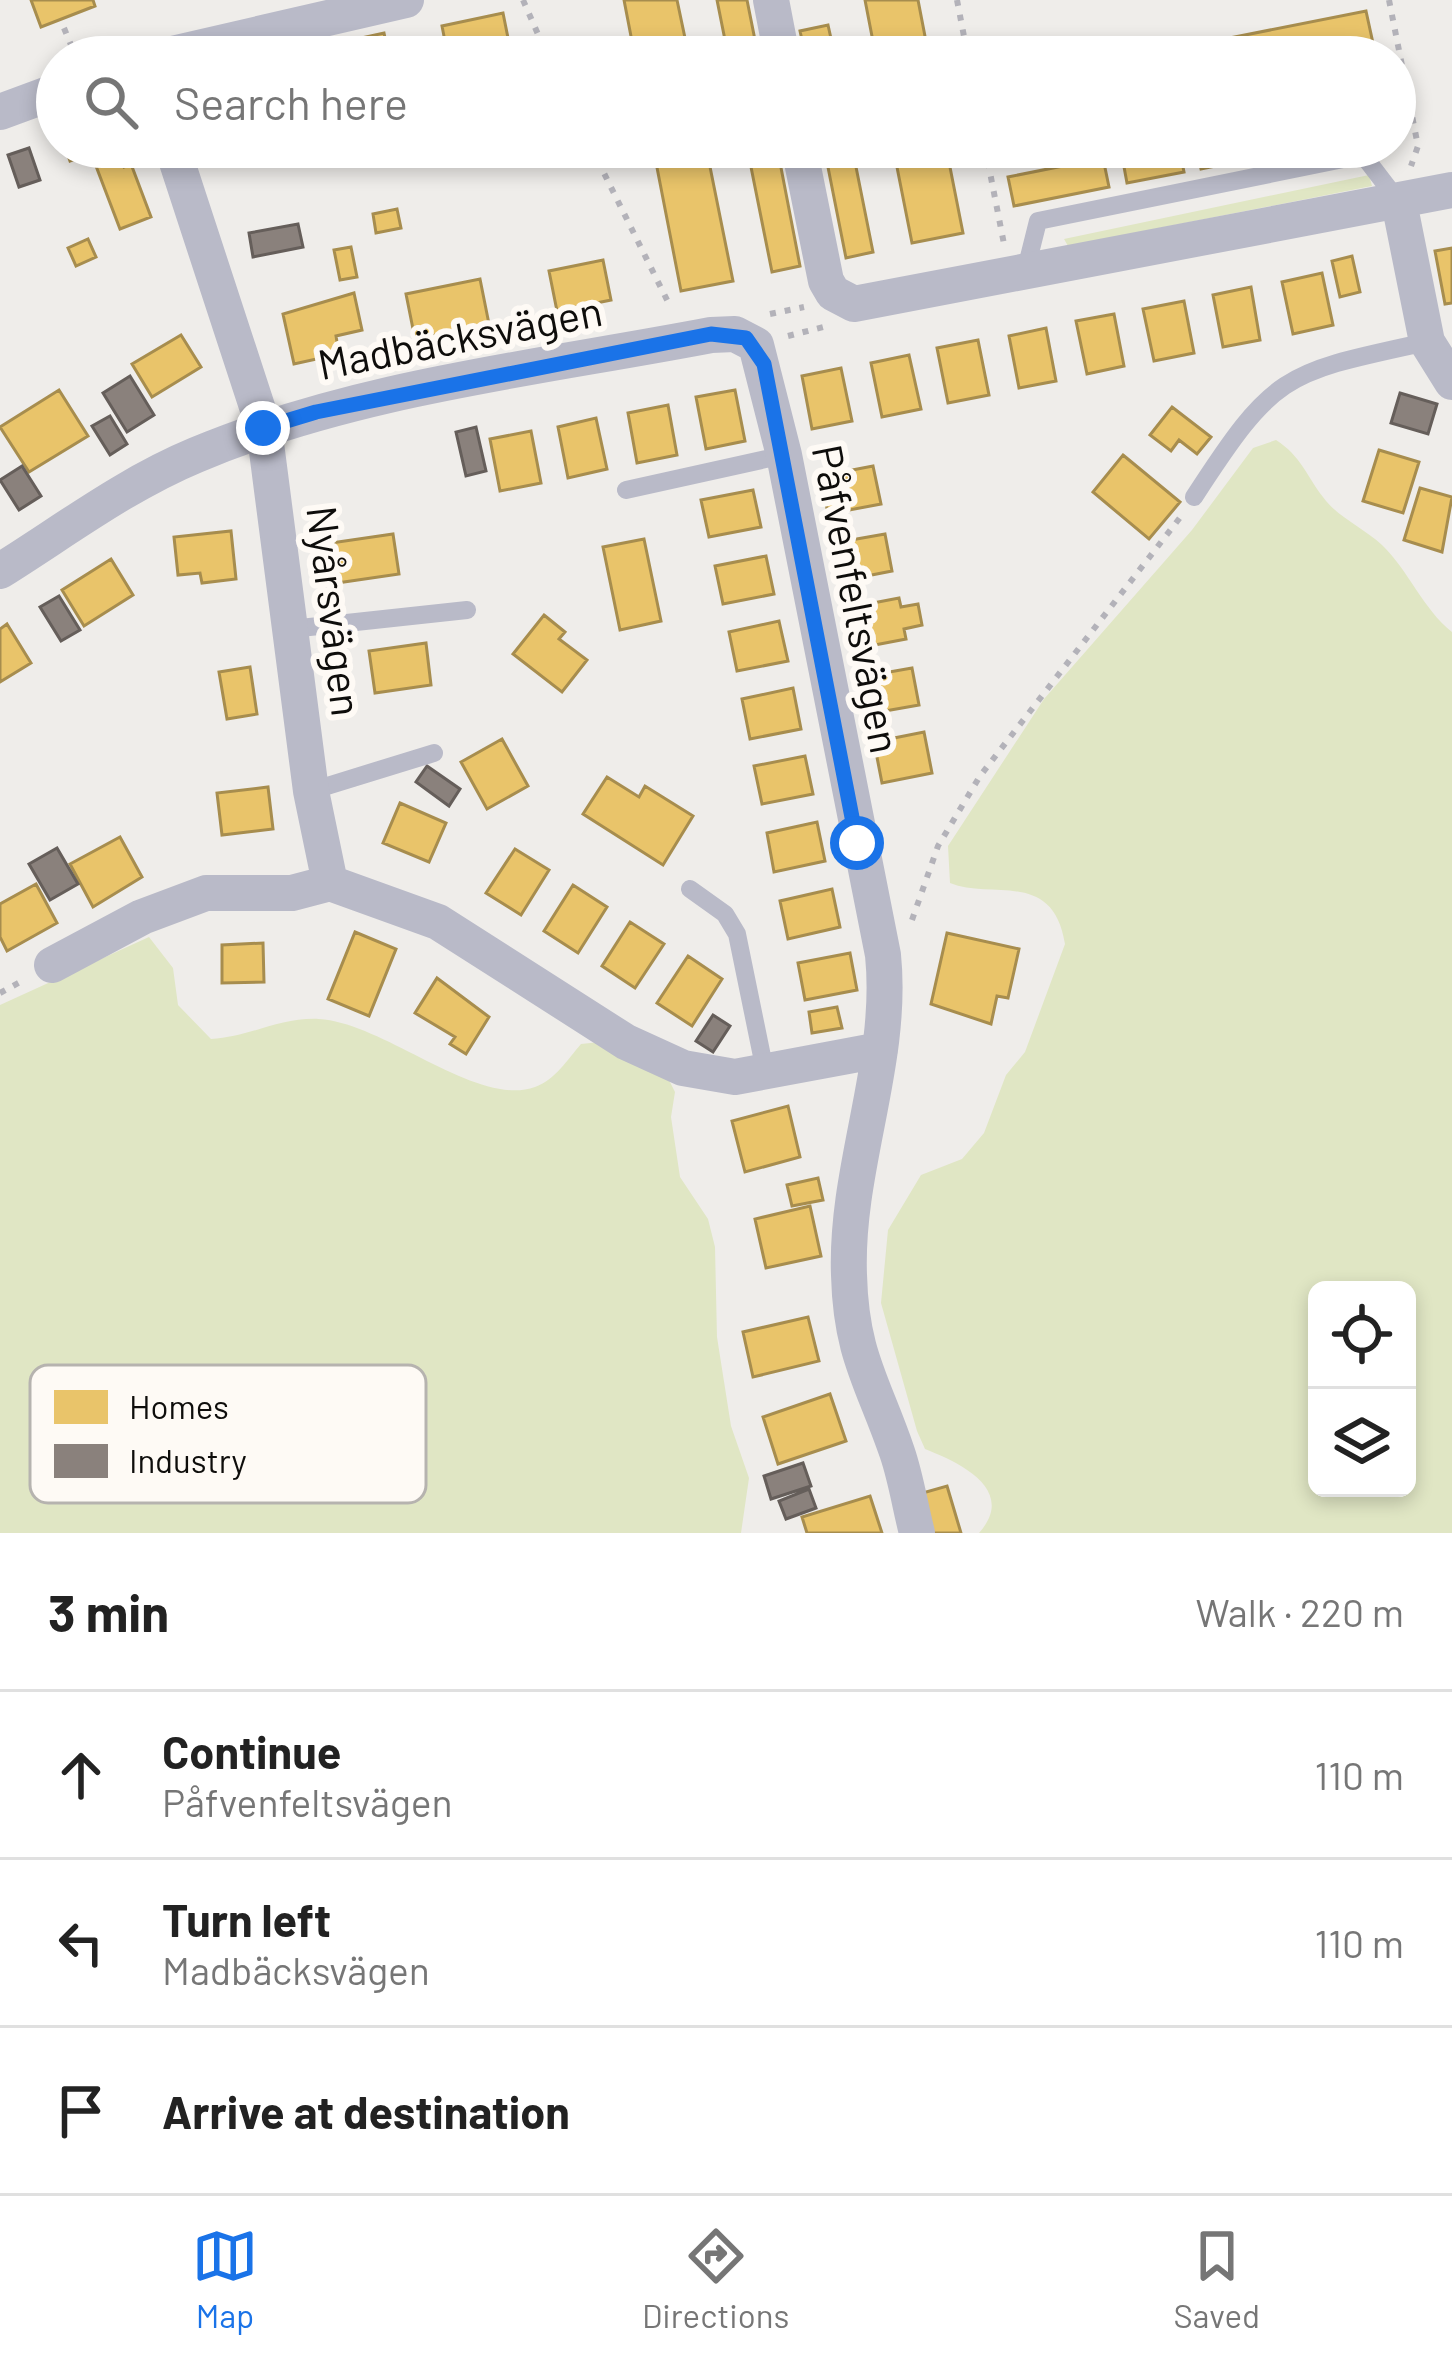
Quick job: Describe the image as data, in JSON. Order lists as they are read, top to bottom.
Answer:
{
  "streets": {
    "street": ["Madbäcksvägen", "Påfvenfeltsvägen", "Nyårsvägen"]
  },
  "crossings": [
    ["Madbäcksvägen", "Påfvenfeltsvägen"],
    ["Madbäcksvägen", "Nyårsvägen"]
  ],
  "legend": ["Homes", "Industry"],
  "page": {
    "search": "Search here",
    "heading": ["3 min", "Walk · 220 m"],
    "list": [
      ["Continue", "Påfvenfeltsvägen", "110 m"],
      ["Turn left", "Madbäcksvägen", "110 m"],
      "Arrive at destination"
    ],
    "nav": ["Map", "Directions", "Saved"]
  }
}
